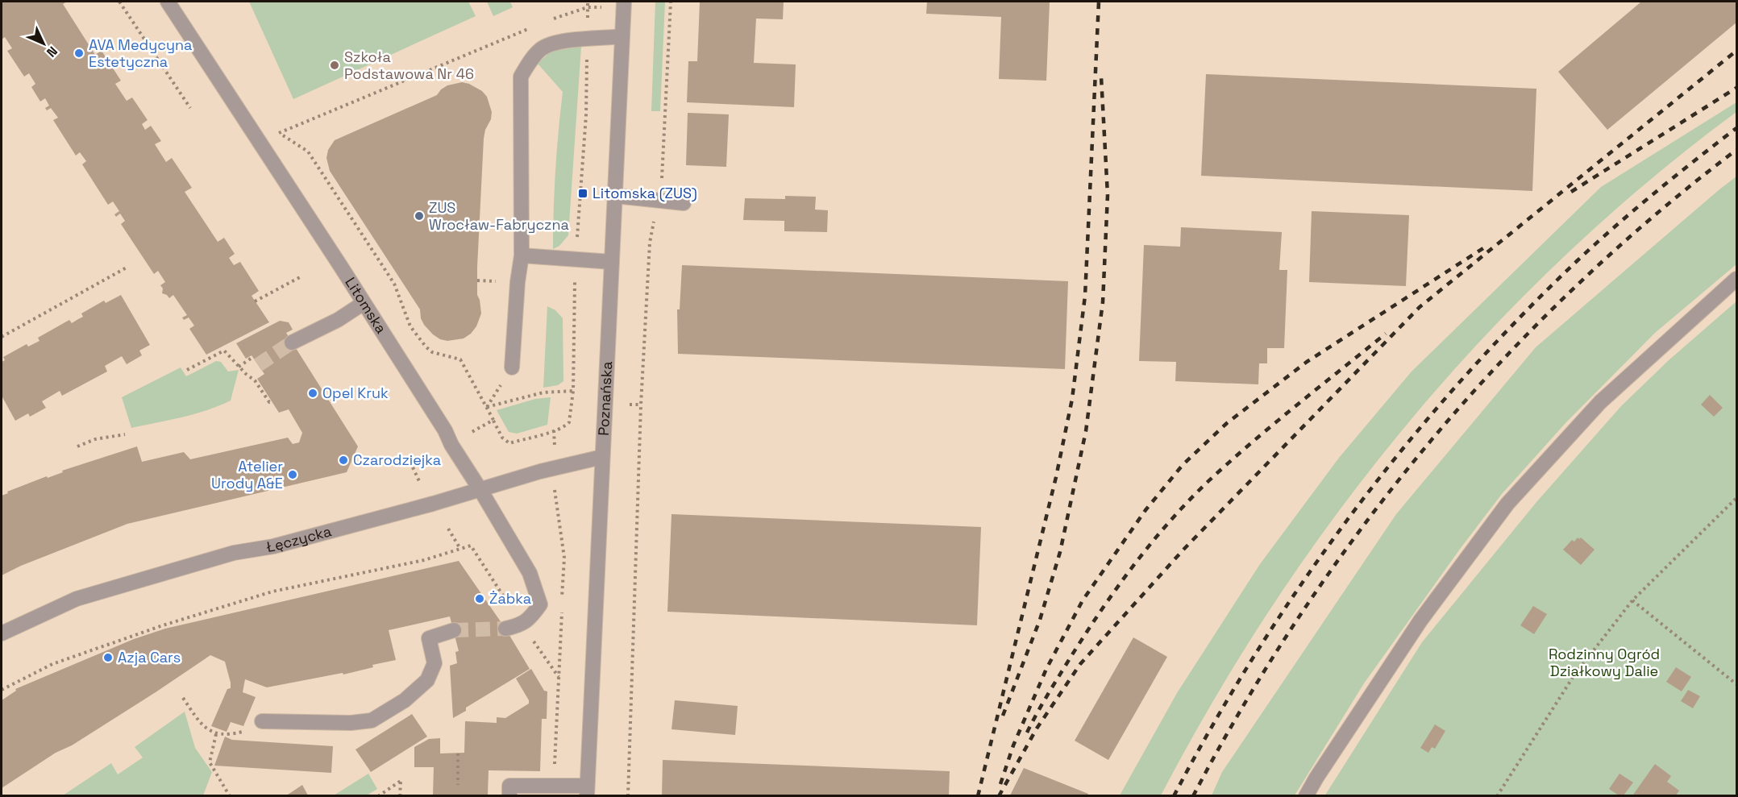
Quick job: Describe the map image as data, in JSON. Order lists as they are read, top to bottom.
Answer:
{
  "streets": {
    "street": ["Litomska", "Poznańska", "Łęczycka"]
  },
  "crossings": [
    ["Litomska", "Łęczycka"],
    ["Poznańska", "Łęczycka"]
  ],
  "parks": ["Rodzinny Ogród Działkowy Dalie"],
  "places": {
    "other": [
      "AVA Medycyna Estetyczna",
      "Szkoła Podstawowa Nr 46",
      "ZUS Wrocław-Fabryczna",
      "Opel Kruk",
      "Czarodziejka",
      "Atelier Urody A&E",
      "Żabka",
      "Azja Cars"
    ],
    "transit": ["Litomska (ZUS)"]
  },
  "north": "bottom right"
}
